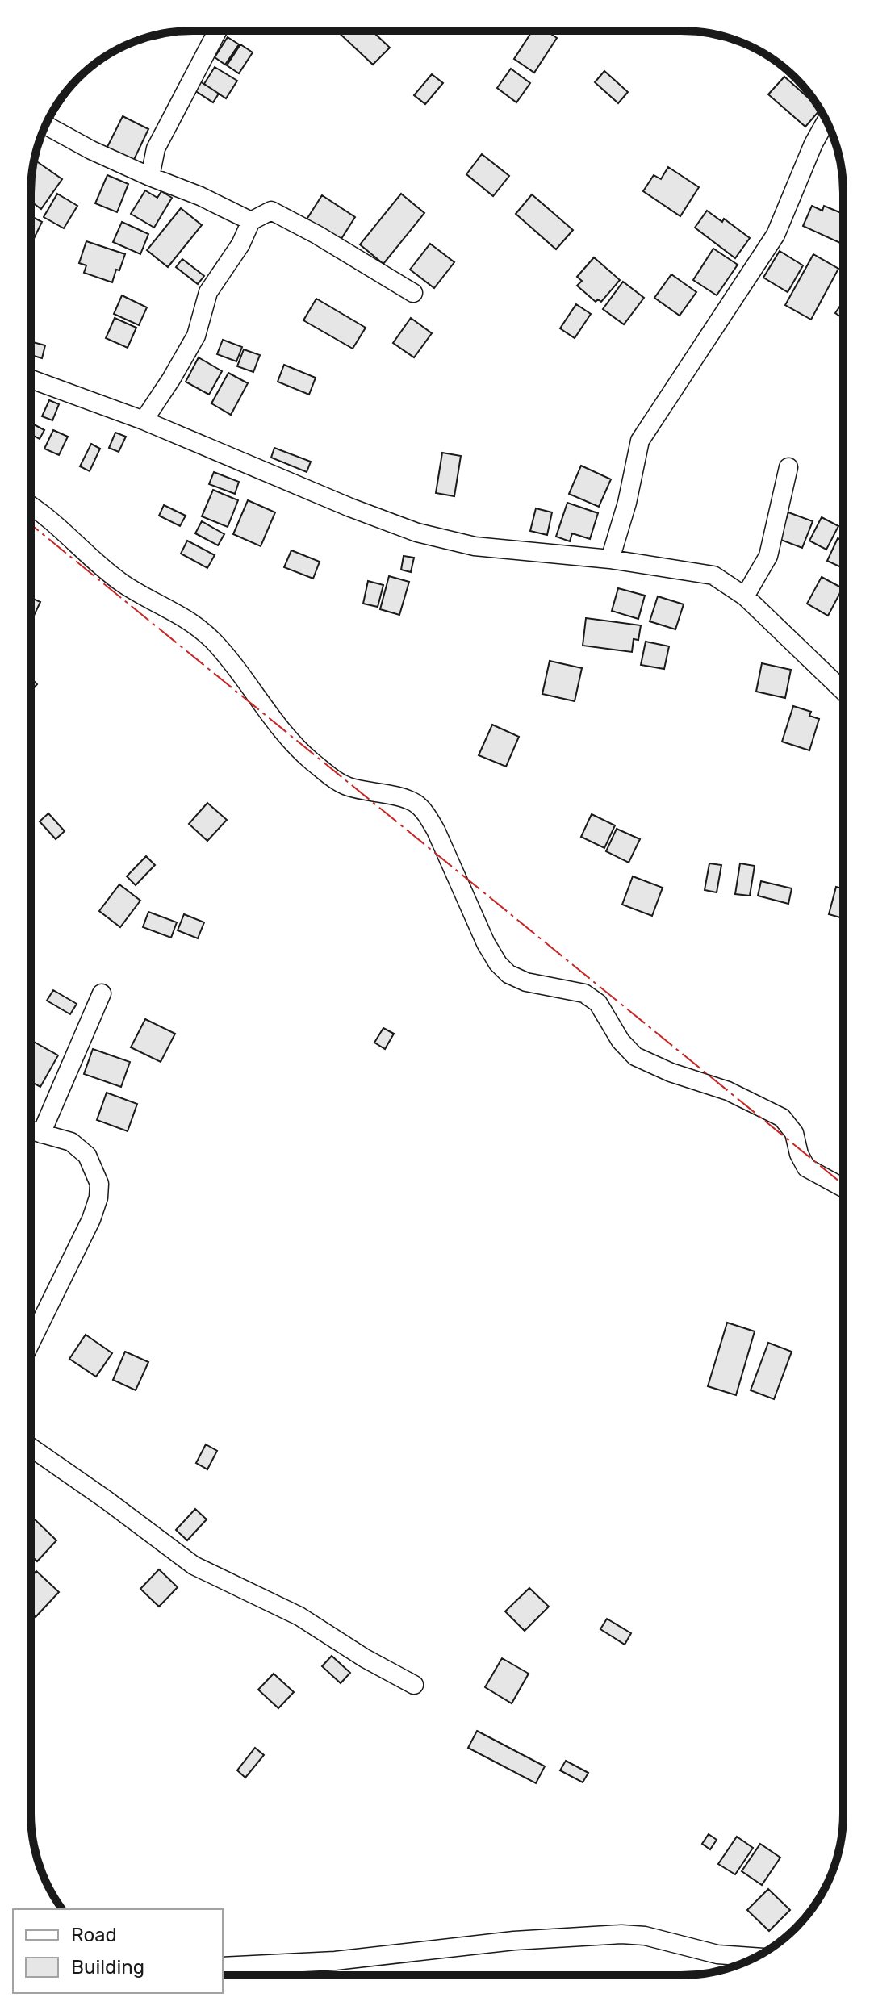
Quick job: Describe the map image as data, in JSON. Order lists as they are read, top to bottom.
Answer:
{
  "legend": ["Road", "Building"]
}
